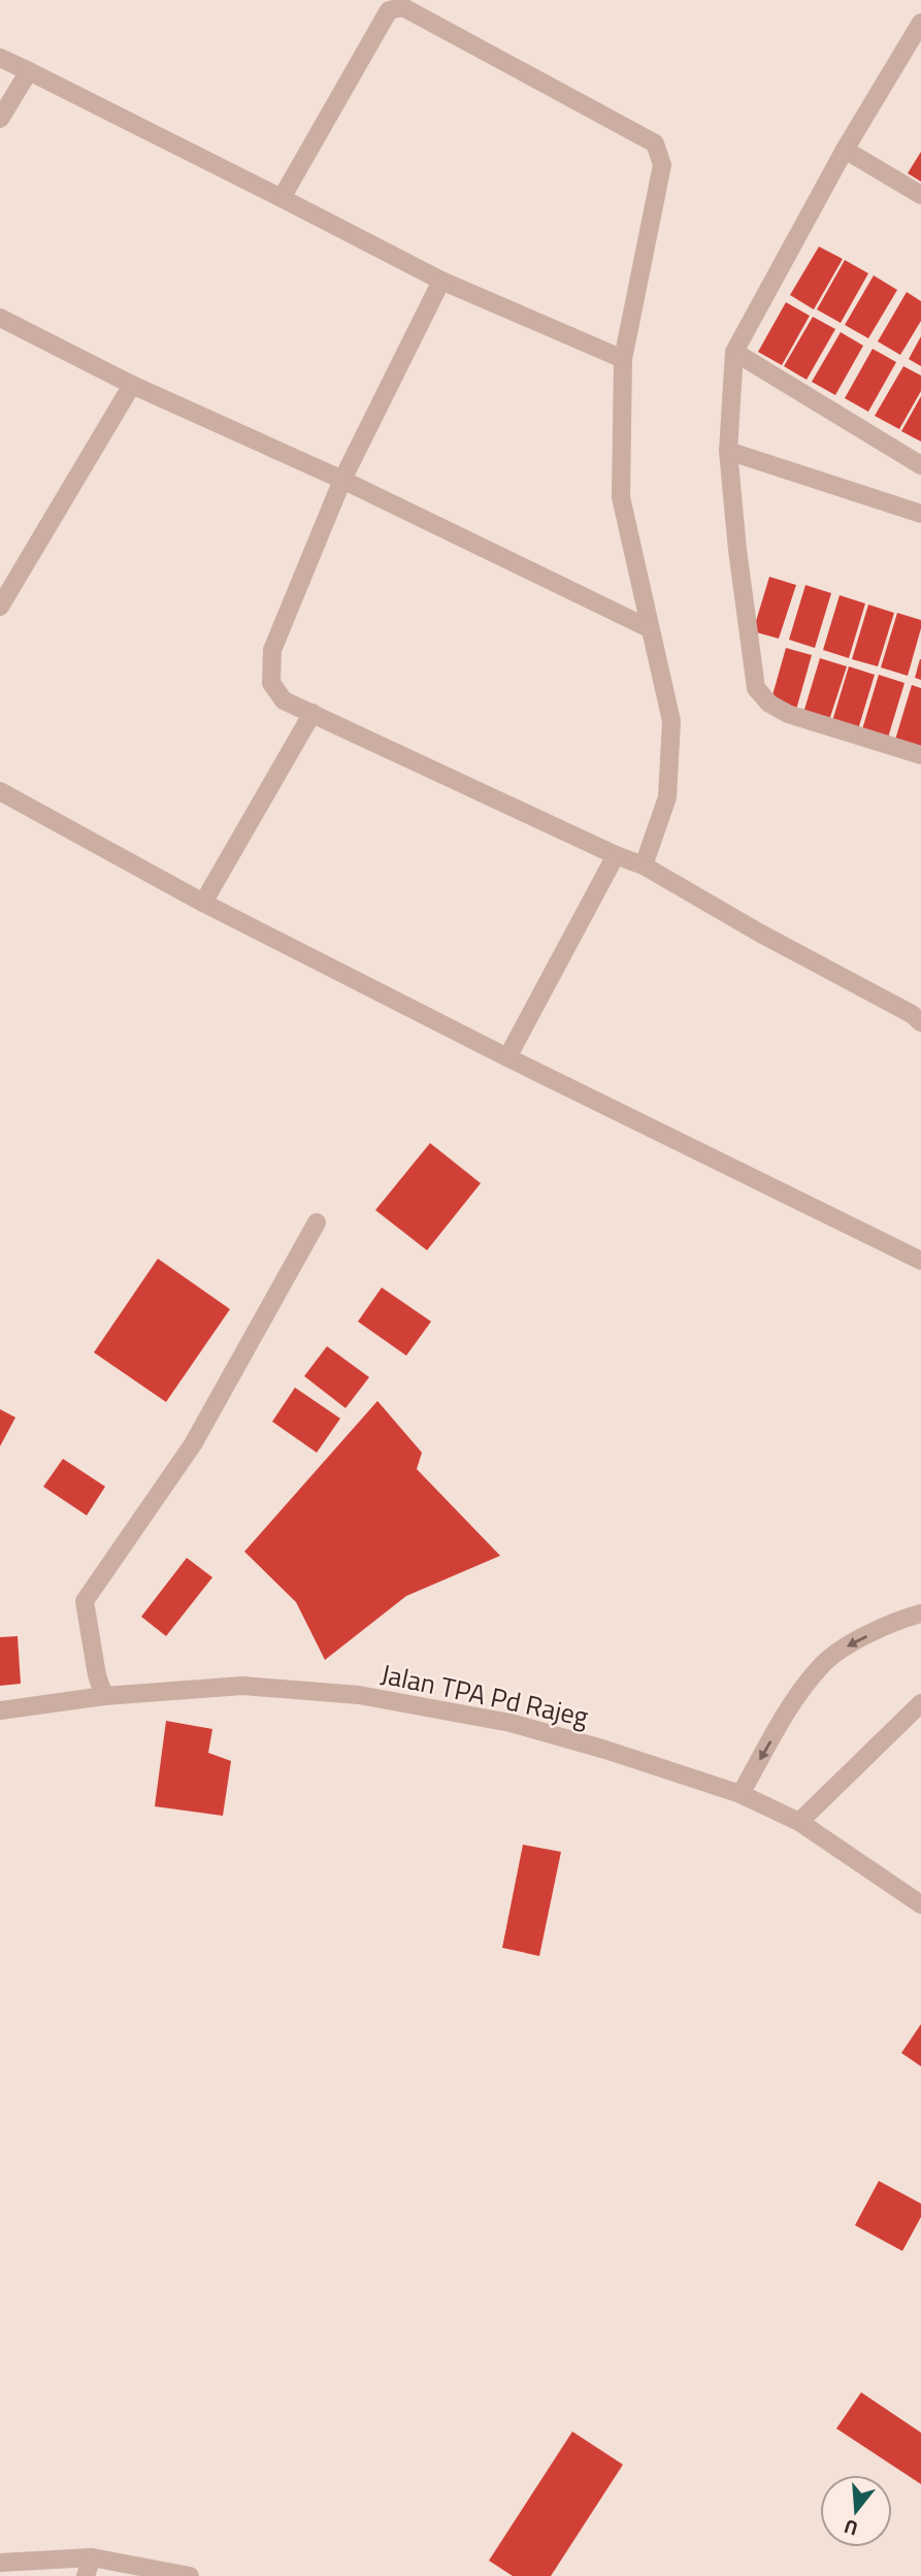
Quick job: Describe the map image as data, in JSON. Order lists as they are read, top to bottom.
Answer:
{
  "streets": {
    "street": ["Jalan TPA Pd Rajeg"]
  },
  "north": "bottom"
}
